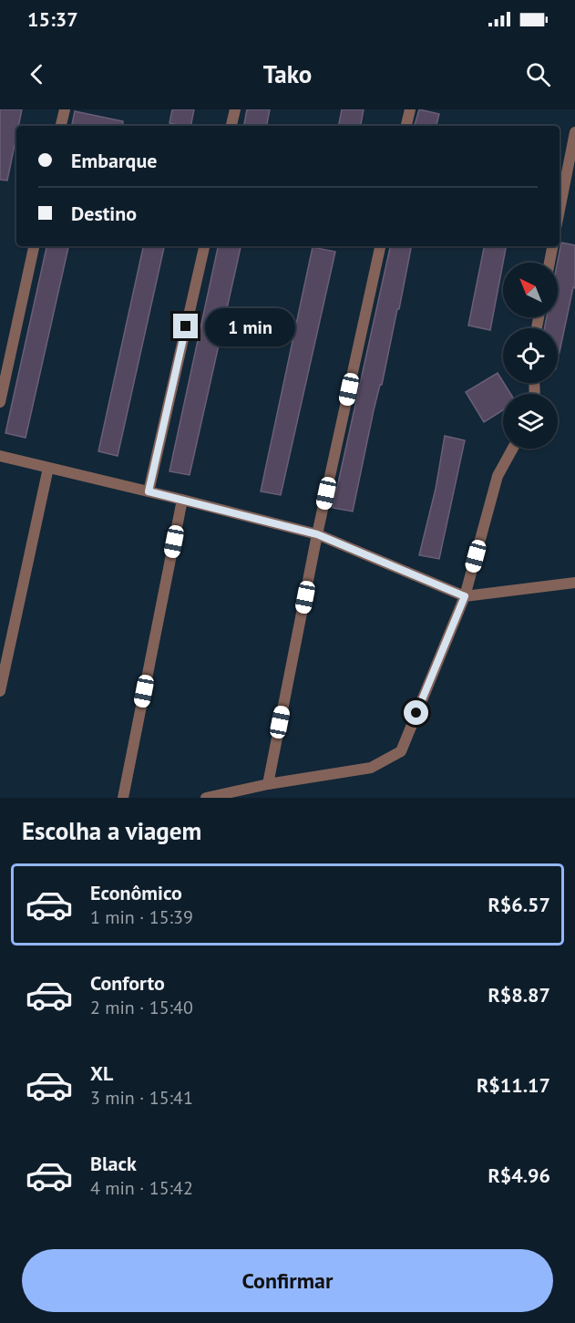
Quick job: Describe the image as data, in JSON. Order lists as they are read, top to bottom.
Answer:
{
  "north": "top left",
  "page": {
    "status": "15:37",
    "header": "Tako",
    "banner": ["Embarque", "Destino"],
    "bubble": "1 min",
    "heading": "Escolha a viagem",
    "list": [
      {
        "name": "Econômico",
        "note": "1 min · 15:39",
        "value": "R$6.57"
      },
      {
        "name": "Conforto",
        "note": "2 min · 15:40",
        "value": "R$8.87"
      },
      {
        "name": "XL",
        "note": "3 min · 15:41",
        "value": "R$11.17"
      },
      {
        "name": "Black",
        "note": "4 min · 15:42",
        "value": "R$4.96"
      }
    ],
    "buttons": "Confirmar"
  }
}
